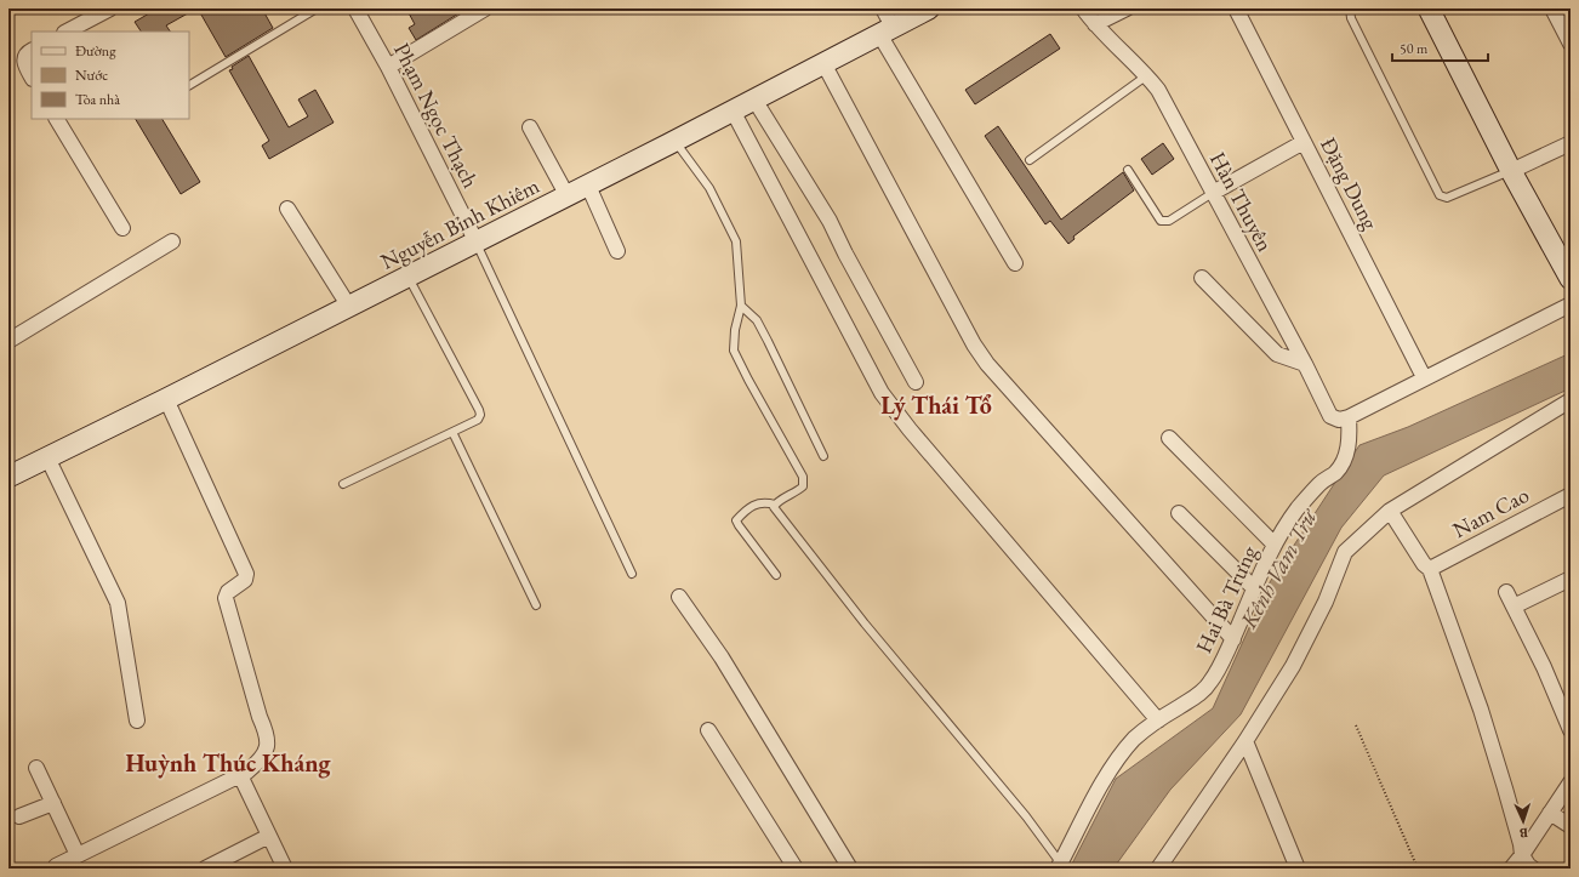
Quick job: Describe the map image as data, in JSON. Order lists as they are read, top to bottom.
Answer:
{
  "streets": {
    "main road": ["Nguyễn Bỉnh Khiêm"],
    "street": [
      "Phạm Ngọc Thạch",
      "Đặng Dung",
      "Hàn Thuyên",
      "Nam Cao",
      "Hai Bà Trưng"
    ]
  },
  "crossings": [
    ["Phạm Ngọc Thạch", "Nguyễn Bỉnh Khiêm"],
    ["Hàn Thuyên", "Hai Bà Trưng"]
  ],
  "districts": ["Lý Thái Tổ", "Huỳnh Thúc Kháng"],
  "water": ["Kênh Vàm Trư"],
  "legend": ["Đường", "Nước", "Tòa nhà"],
  "scale_bar": "50 m",
  "north": "bottom"
}
